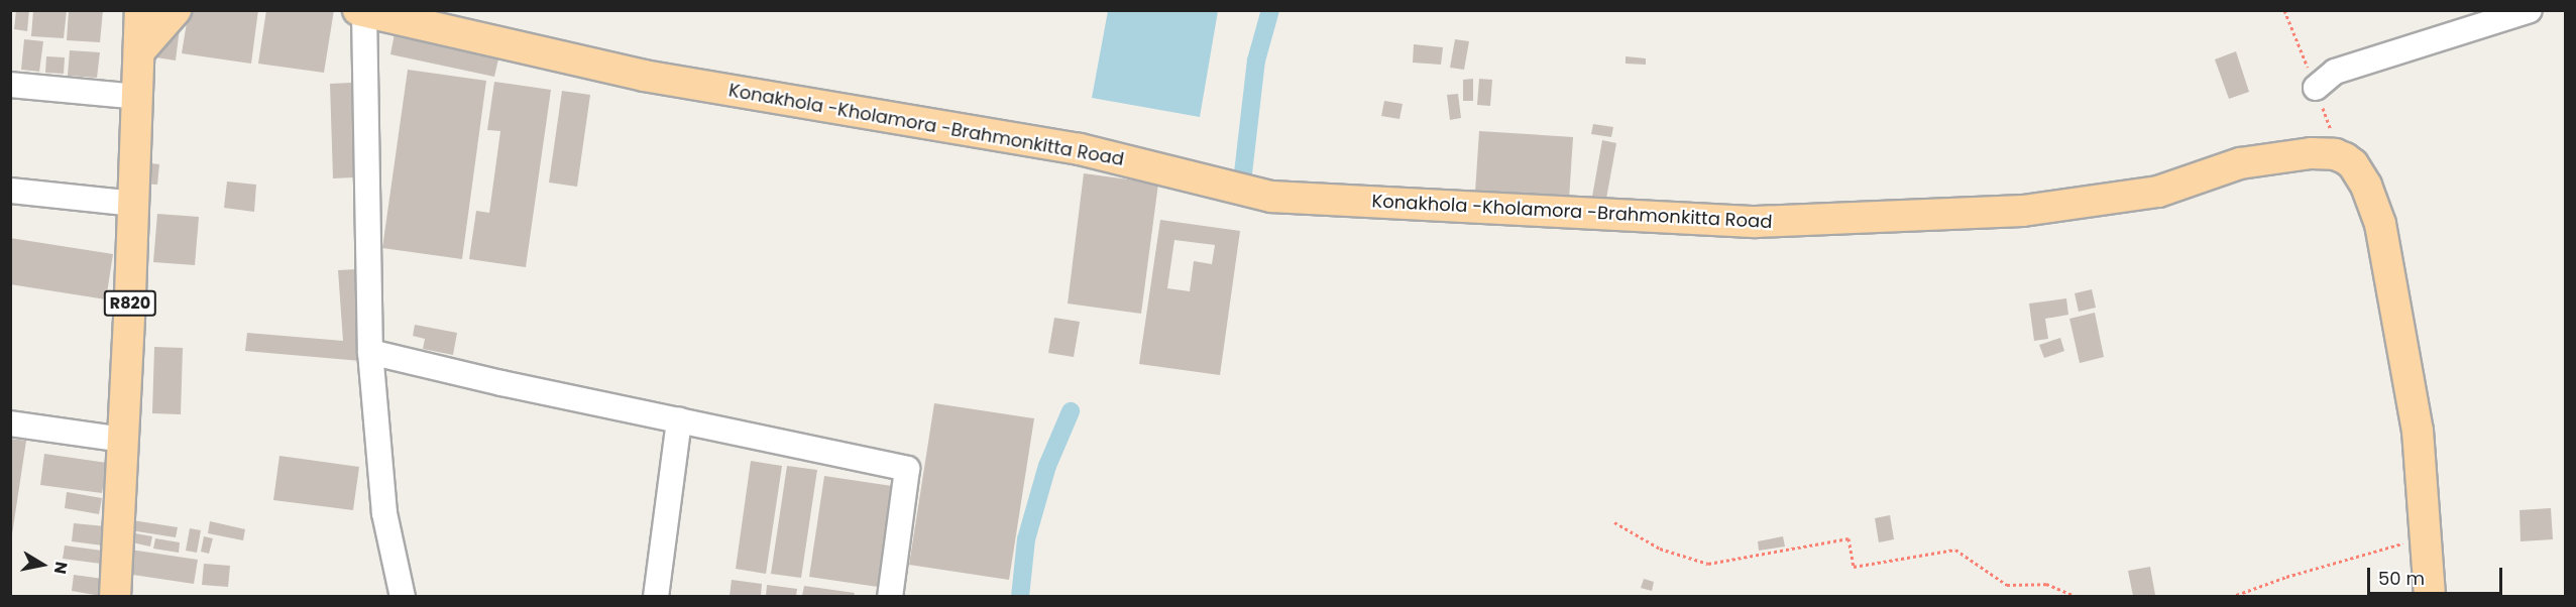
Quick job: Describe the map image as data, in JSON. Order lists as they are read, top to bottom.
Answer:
{
  "streets": {
    "main road": ["Konakhola -Kholamora -Brahmonkitta Road", "R820"]
  },
  "scale_bar": "50 m",
  "north": "right"
}
